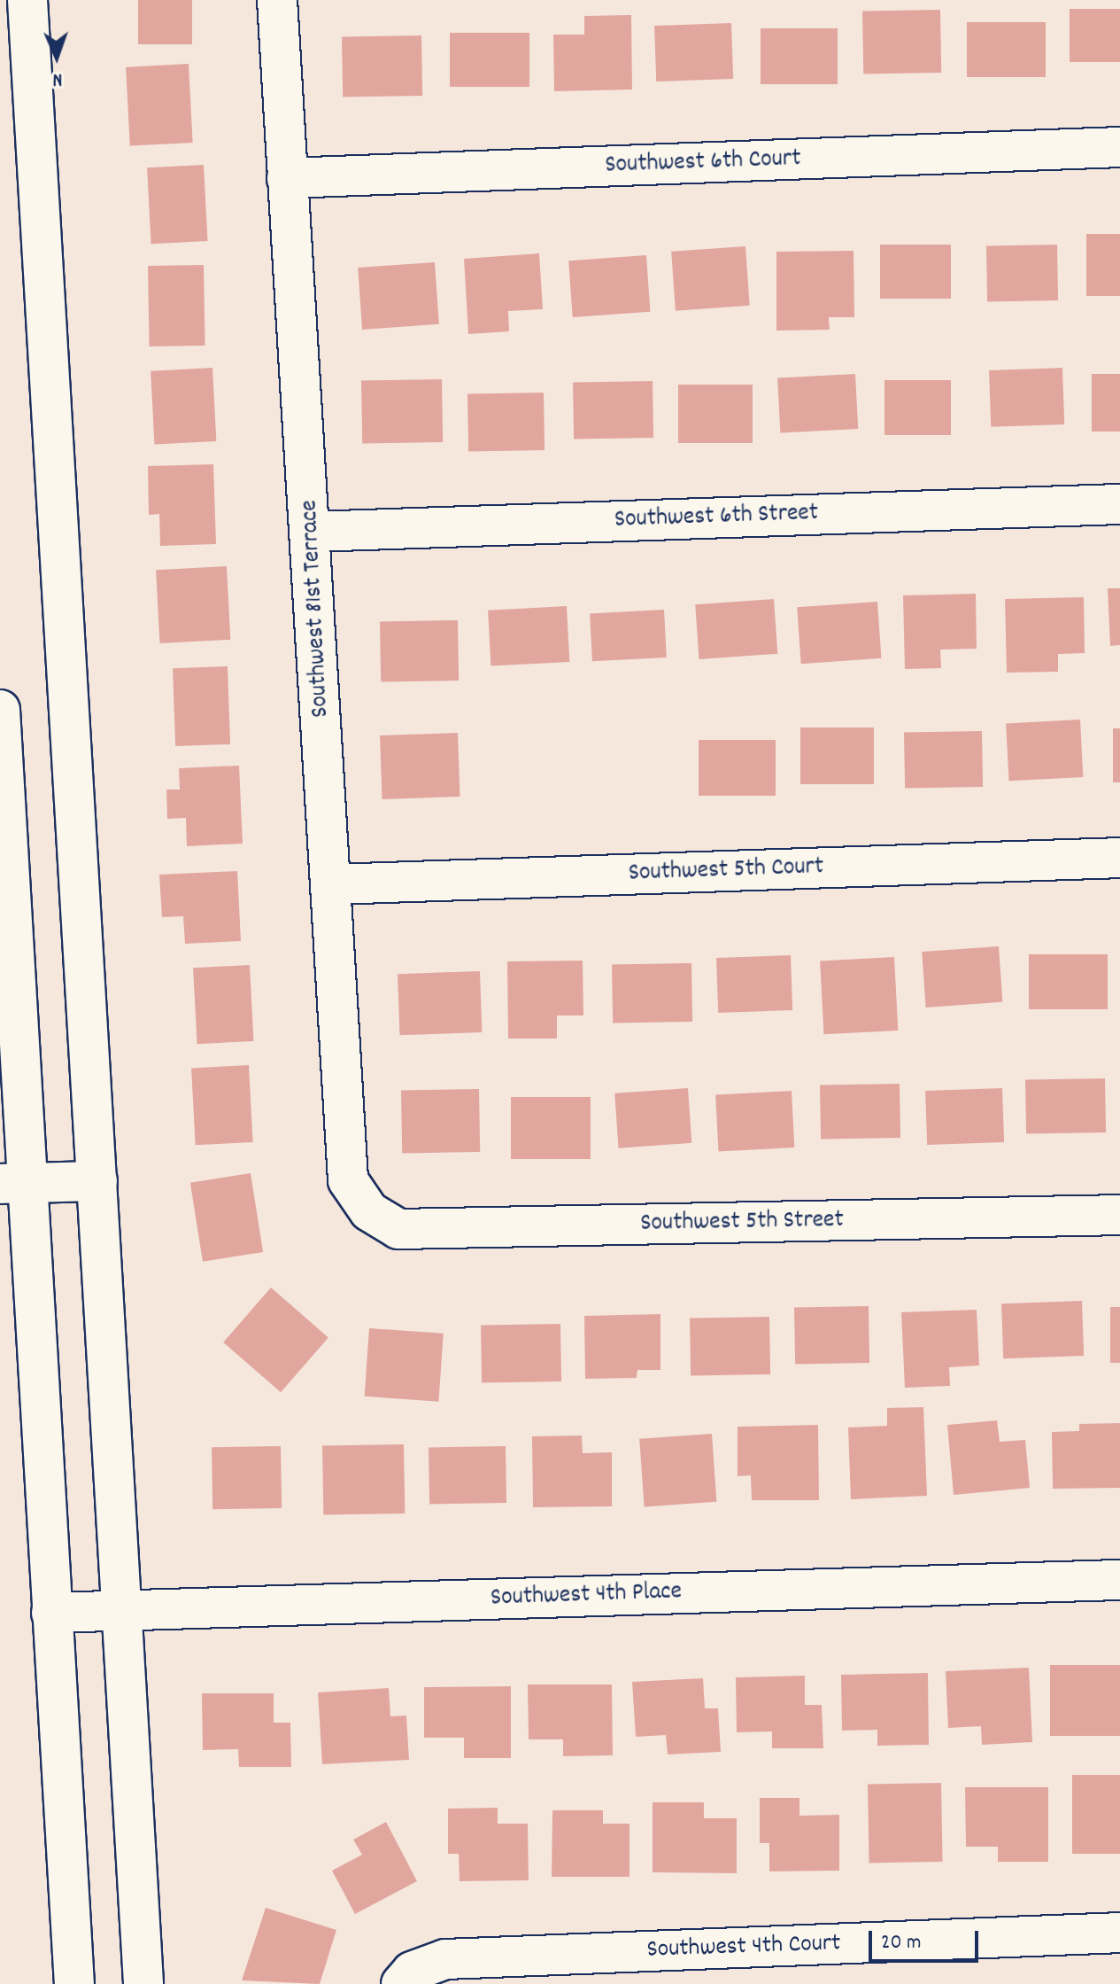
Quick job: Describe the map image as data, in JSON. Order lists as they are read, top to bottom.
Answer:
{
  "streets": {
    "street": [
      "Southwest 6th Court",
      "Southwest 6th Street",
      "Southwest 81st Terrace",
      "Southwest 5th Court",
      "Southwest 5th Street",
      "Southwest 4th Place",
      "Southwest 4th Court"
    ]
  },
  "crossings": [
    ["Southwest 6th Court", "Southwest 81st Terrace"],
    ["Southwest 6th Street", "Southwest 81st Terrace"],
    ["Southwest 81st Terrace", "Southwest 5th Court"],
    ["Southwest 81st Terrace", "Southwest 5th Street"]
  ],
  "scale_bar": "20 m",
  "north": "bottom"
}
